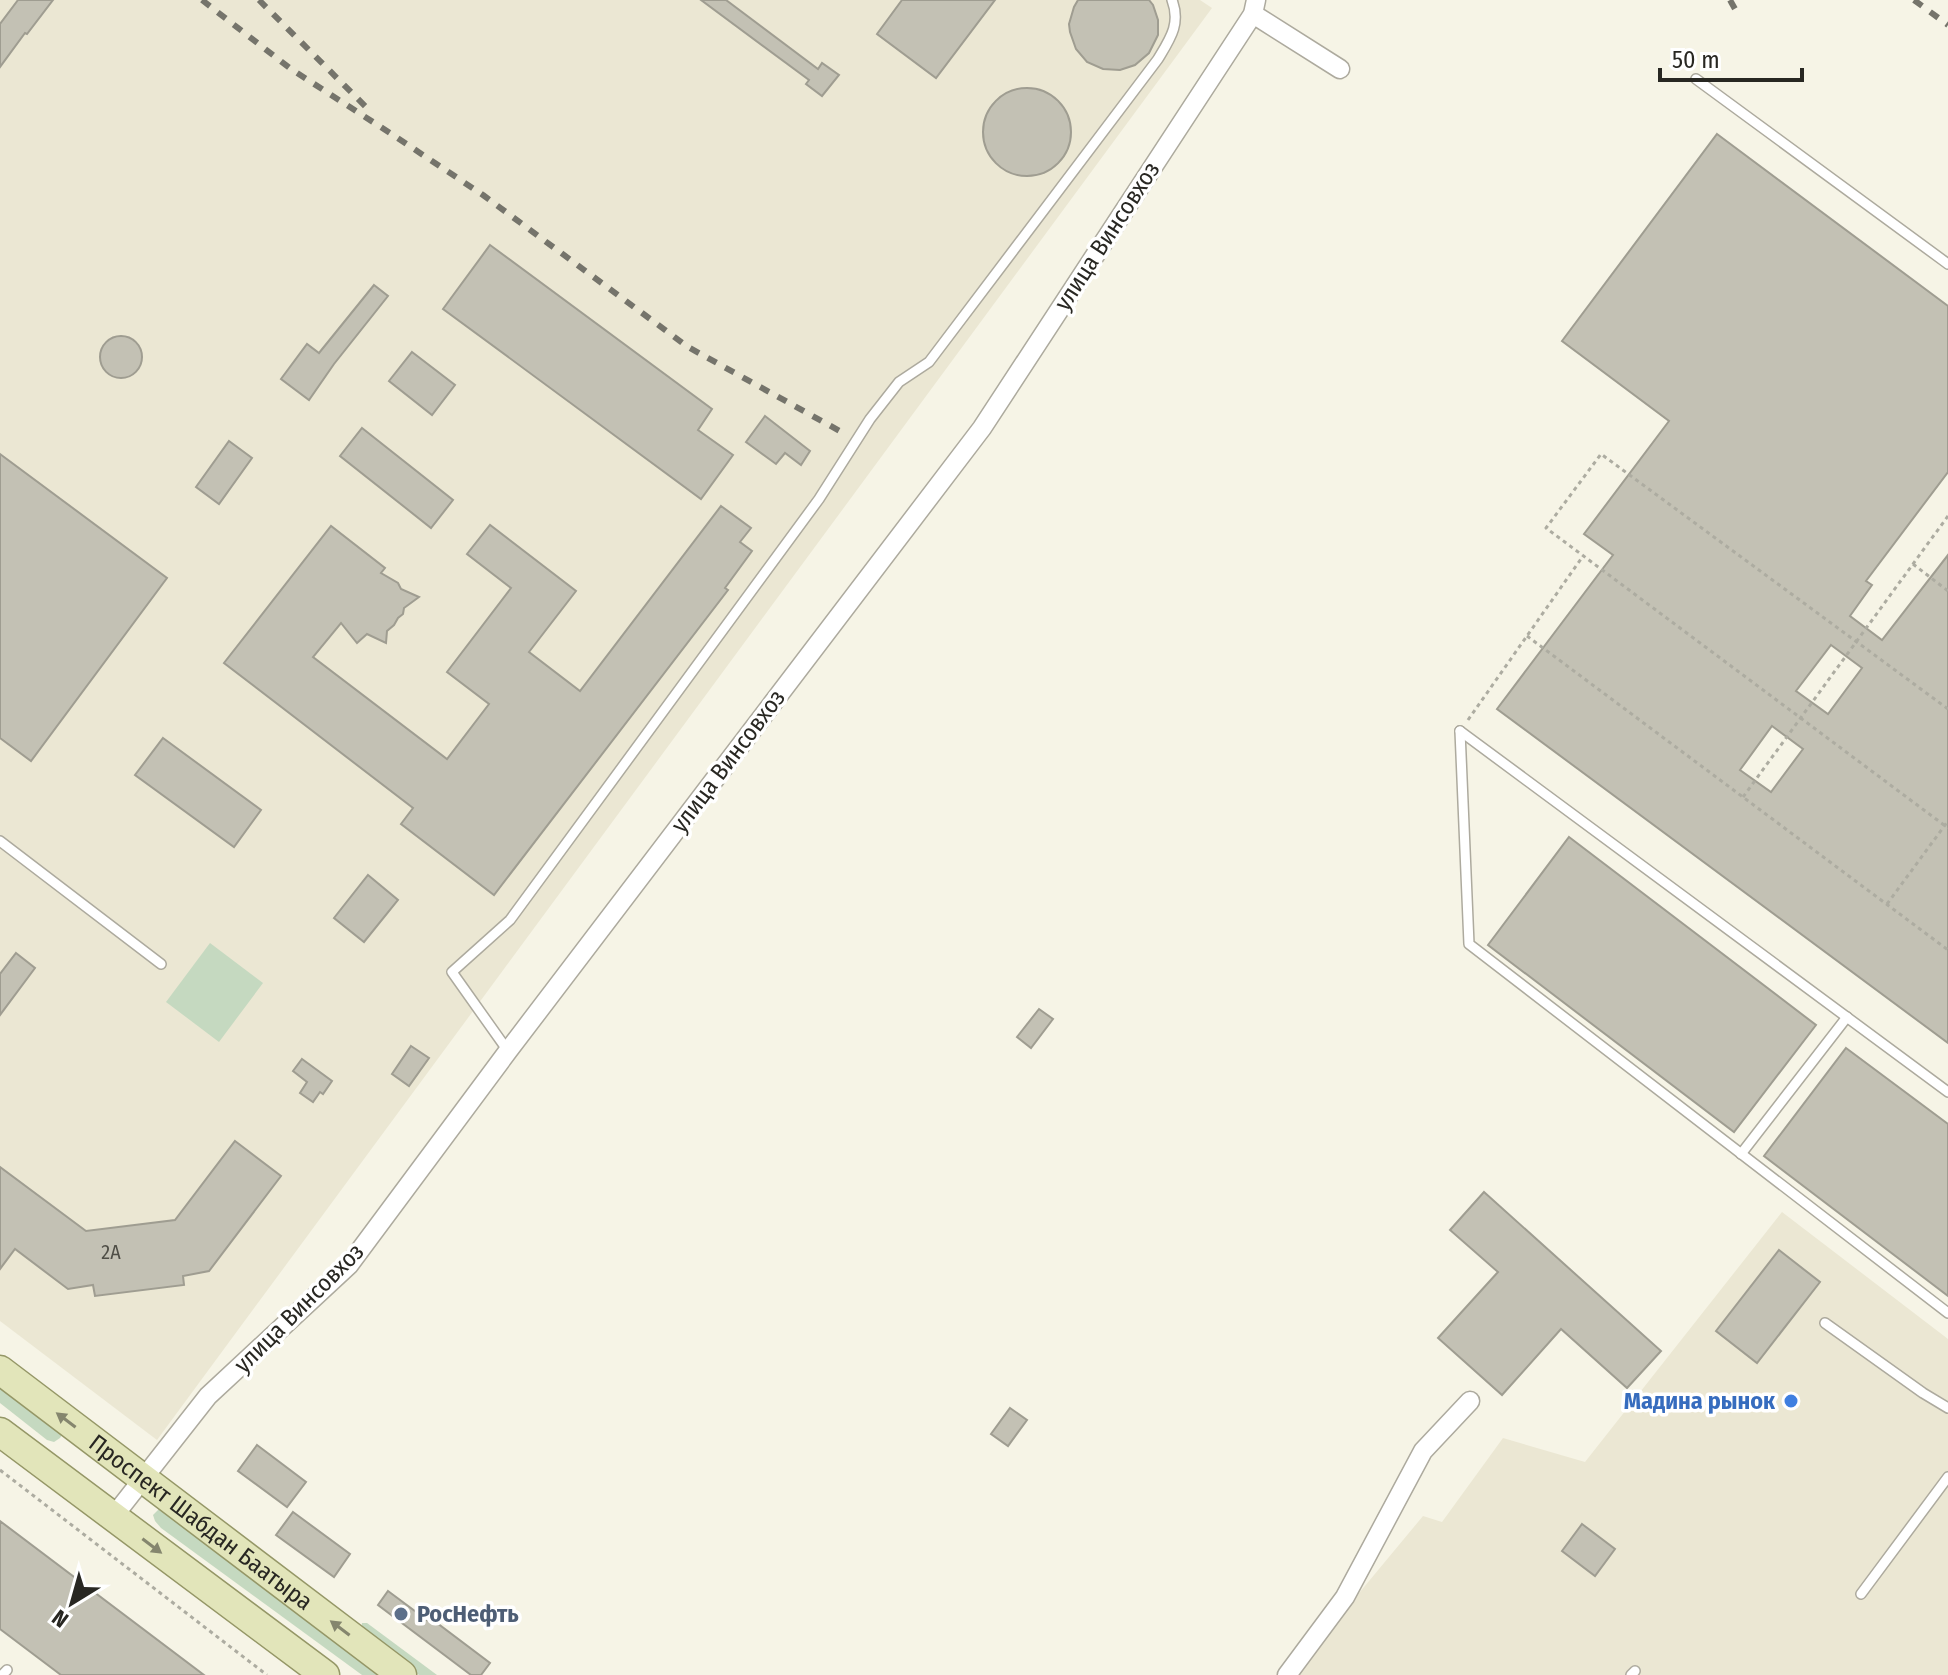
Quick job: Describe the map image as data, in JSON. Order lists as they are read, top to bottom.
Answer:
{
  "streets": {
    "main road": ["Проспект Шабдан Баатыра"],
    "street": ["улица Винсовхоз"]
  },
  "crossings": [
    ["улица Винсовхоз", "Проспект Шабдан Баатыра"]
  ],
  "places": ["Мадина рынок", "РосНефть"],
  "house_numbers": ["2А"],
  "scale_bar": "50 m",
  "north": "bottom left"
}
